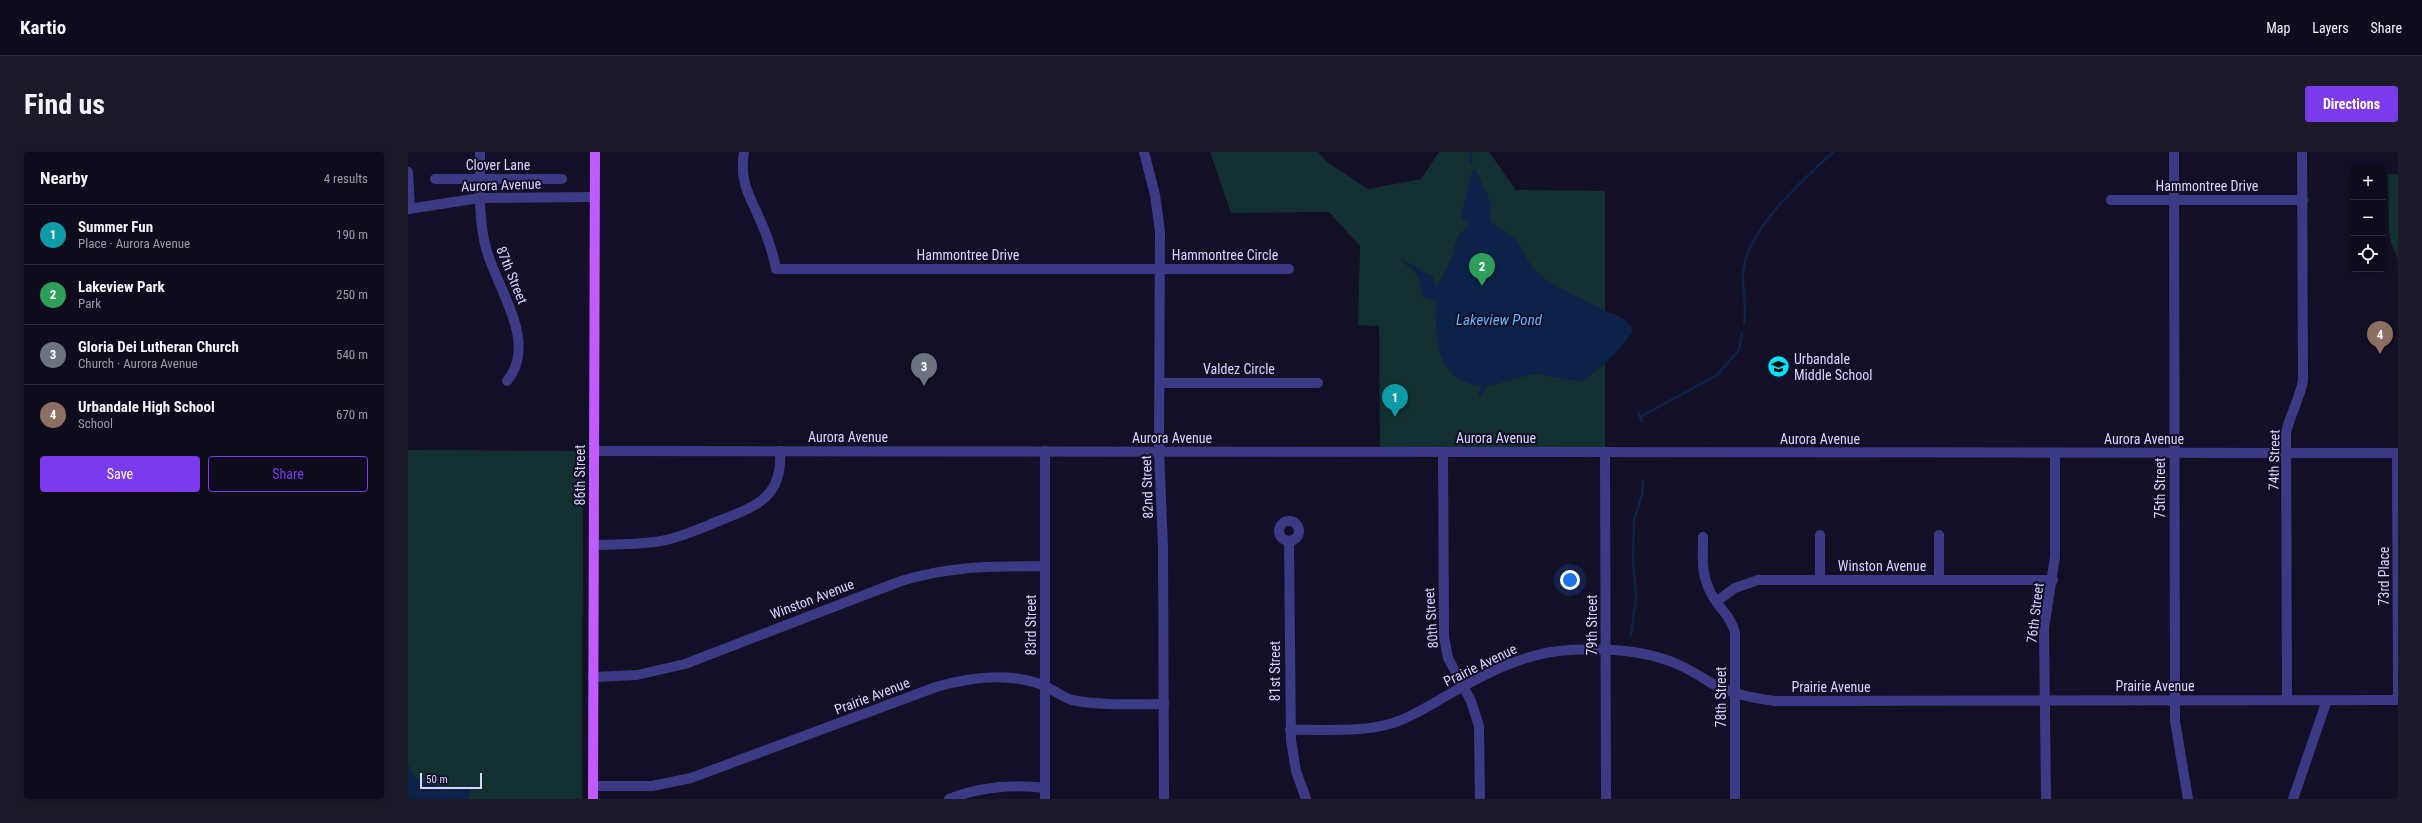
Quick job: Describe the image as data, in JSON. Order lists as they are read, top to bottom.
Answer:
{
  "streets": {
    "main road": ["86th Street"],
    "street": [
      "Clover Lane",
      "Aurora Avenue",
      "Hammontree Drive",
      "Hammontree Circle",
      "87th Street",
      "Valdez Circle",
      "74th Street",
      "82nd Street",
      "75th Street",
      "Winston Avenue",
      "73rd Place",
      "76th Street",
      "80th Street",
      "83rd Street",
      "79th Street",
      "Prairie Avenue",
      "81st Street",
      "78th Street"
    ]
  },
  "crossings": [
    ["Clover Lane", "87th Street"],
    ["Aurora Avenue", "87th Street"],
    ["Aurora Avenue", "74th Street"],
    ["Aurora Avenue", "86th Street"],
    ["Aurora Avenue", "82nd Street"],
    ["Aurora Avenue", "75th Street"],
    ["Aurora Avenue", "73rd Place"],
    ["Aurora Avenue", "76th Street"],
    ["Aurora Avenue", "80th Street"],
    ["Aurora Avenue", "83rd Street"],
    ["Aurora Avenue", "79th Street"],
    ["Hammontree Drive", "Hammontree Circle"],
    ["Hammontree Drive", "74th Street"],
    ["Hammontree Drive", "82nd Street"],
    ["Hammontree Drive", "75th Street"],
    ["Hammontree Circle", "82nd Street"],
    ["Valdez Circle", "82nd Street"],
    ["74th Street", "Prairie Avenue"],
    ["86th Street", "Winston Avenue"],
    ["86th Street", "Prairie Avenue"],
    ["82nd Street", "Prairie Avenue"],
    ["75th Street", "Prairie Avenue"],
    ["Winston Avenue", "76th Street"],
    ["Winston Avenue", "83rd Street"],
    ["Winston Avenue", "78th Street"],
    ["73rd Place", "Prairie Avenue"],
    ["76th Street", "Prairie Avenue"],
    ["80th Street", "Prairie Avenue"],
    ["83rd Street", "Prairie Avenue"],
    ["79th Street", "Prairie Avenue"],
    ["Prairie Avenue", "81st Street"],
    ["Prairie Avenue", "78th Street"]
  ],
  "water": ["Lakeview Pond"],
  "places": {
    "school or university": ["Urbandale Middle School"]
  },
  "scale_bar": "50 m",
  "page": {
    "header": "Kartio",
    "nav": ["Map", "Layers", "Share"],
    "buttons": [
      "Directions",
      ["Save", "Share"]
    ],
    "title": "Find us",
    "heading": ["Nearby", "4 results"],
    "map_buttons": ["+", "−"],
    "list": [
      {
        "mark": "1",
        "name": "Summer Fun",
        "note": "Place · Aurora Avenue",
        "value": "190 m"
      },
      {
        "mark": "2",
        "name": "Lakeview Park",
        "note": "Park",
        "value": "250 m"
      },
      {
        "mark": "3",
        "name": "Gloria Dei Lutheran Church",
        "note": "Church · Aurora Avenue",
        "value": "540 m"
      },
      {
        "mark": "4",
        "name": "Urbandale High School",
        "note": "School",
        "value": "670 m"
      }
    ],
    "pins": [
      "2",
      "4",
      "3",
      "1"
    ],
    "scale": "50 m"
  }
}
